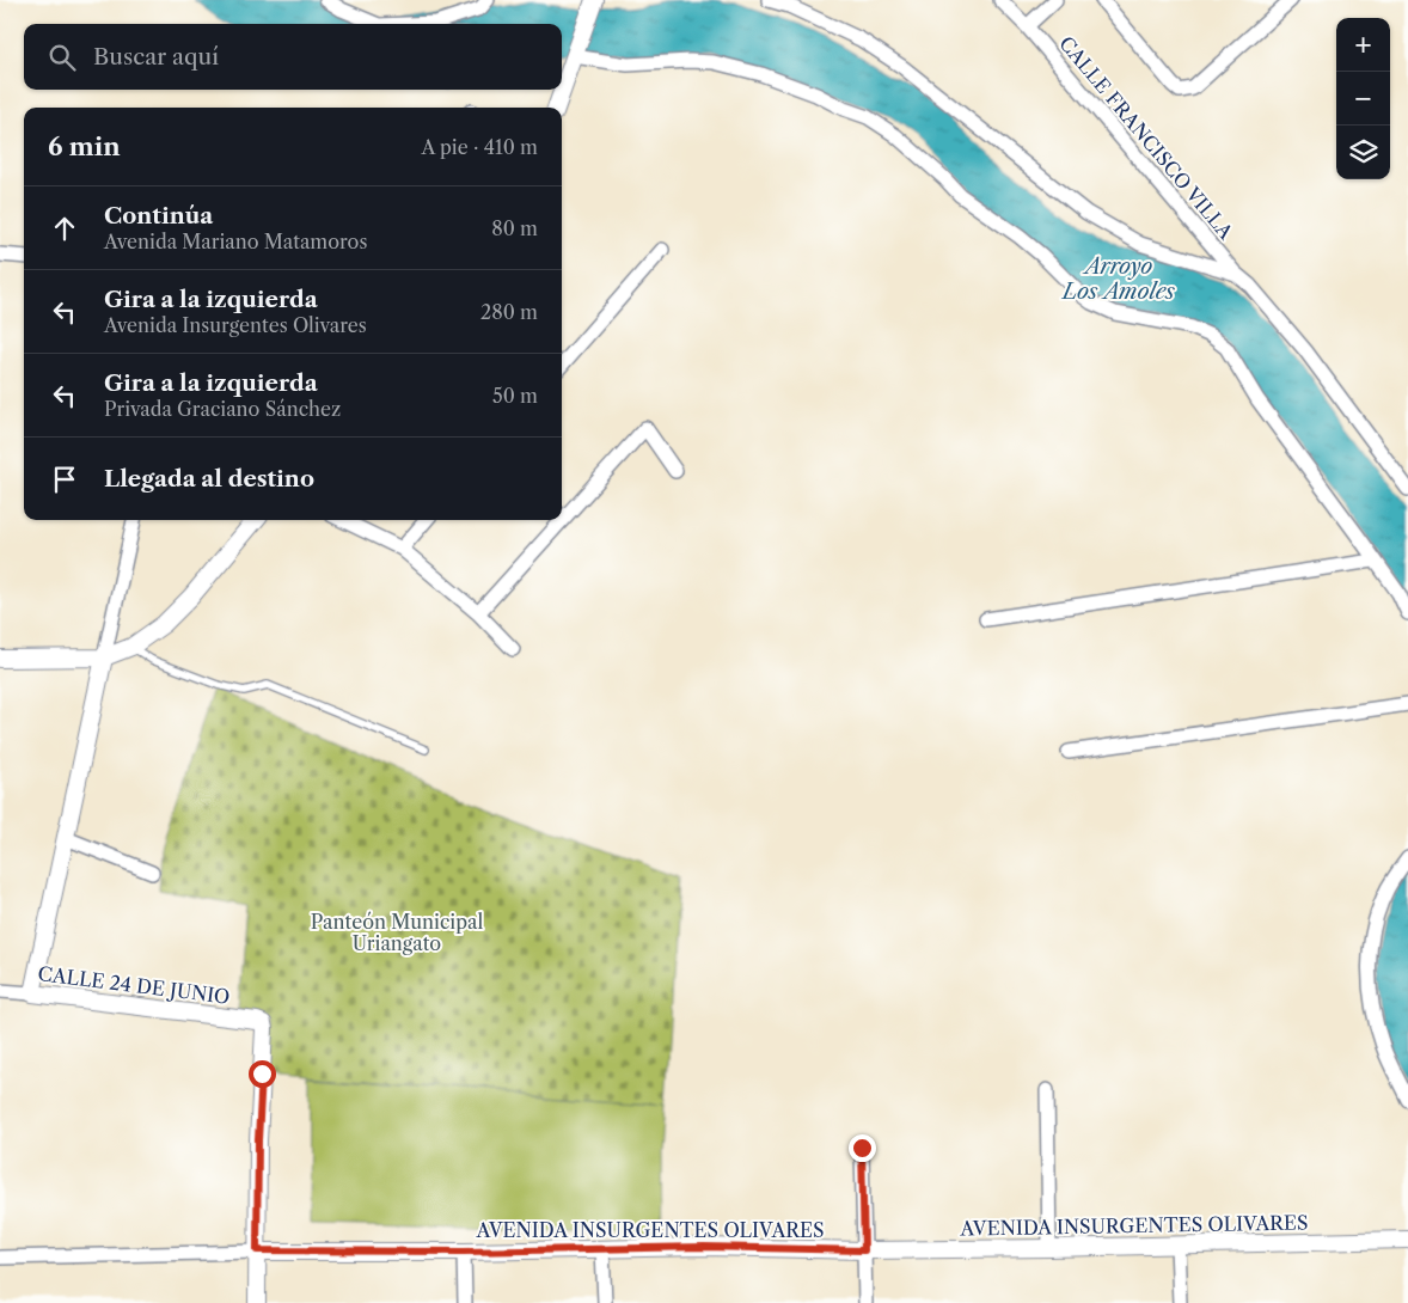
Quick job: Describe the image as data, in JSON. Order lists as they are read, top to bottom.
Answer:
{
  "streets": {
    "street": ["CALLE FRANCISCO VILLA", "CALLE 24 DE JUNIO", "AVENIDA INSURGENTES OLIVARES"]
  },
  "crossings": [
    ["CALLE 24 DE JUNIO", "AVENIDA INSURGENTES OLIVARES"]
  ],
  "water": ["Arroyo Los Amoles"],
  "parks": ["Panteón Municipal Uriangato"],
  "page": {
    "map_buttons": ["+", "−"],
    "search": "Buscar aquí",
    "heading": ["6 min", "A pie · 410 m"],
    "list": [
      ["Continúa", "Avenida Mariano Matamoros", "80 m"],
      ["Gira a la izquierda", "Avenida Insurgentes Olivares", "280 m"],
      ["Gira a la izquierda", "Privada Graciano Sánchez", "50 m"],
      "Llegada al destino"
    ]
  }
}
